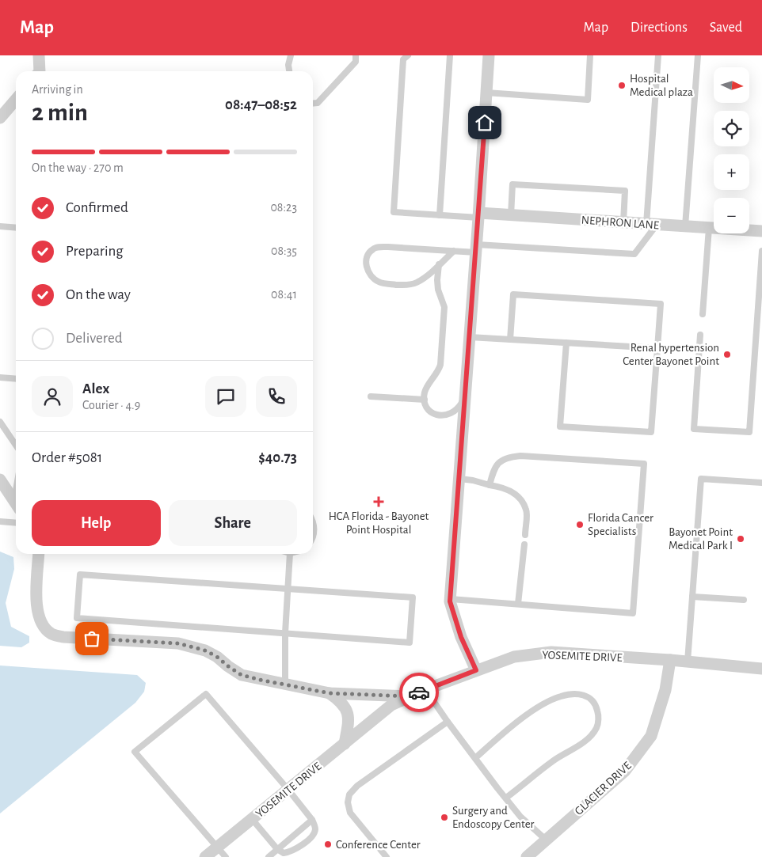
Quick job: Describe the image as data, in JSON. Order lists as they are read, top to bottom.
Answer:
{
  "streets": {
    "street": ["NEPHRON LANE", "YOSEMITE DRIVE", "GLACIER DRIVE"]
  },
  "crossings": [
    ["YOSEMITE DRIVE", "GLACIER DRIVE"]
  ],
  "places": {
    "other": [
      "Hospital Medical plaza",
      "Renal hypertension Center Bayonet Point",
      "Florida Cancer Specialists",
      "Bayonet Point Medical Park I",
      "Surgery and Endoscopy Center",
      "Conference Center"
    ],
    "health": ["HCA Florida - Bayonet Point Hospital"]
  },
  "north": "right",
  "page": {
    "header": "Map",
    "nav": ["Map", "Directions", "Saved"],
    "map_buttons": ["+", "−"],
    "heading": ["2 min", "Arriving in", "08:47–08:52"],
    "panel": [
      "Alex",
      "Courier · 4.9",
      "Order #5081",
      "$40.73"
    ],
    "bar": "On the way · 270 m",
    "list": [
      ["Confirmed", "08:23"],
      ["Preparing", "08:35"],
      ["On the way", "08:41"],
      "Delivered"
    ],
    "buttons": ["Help", "Share"]
  }
}
